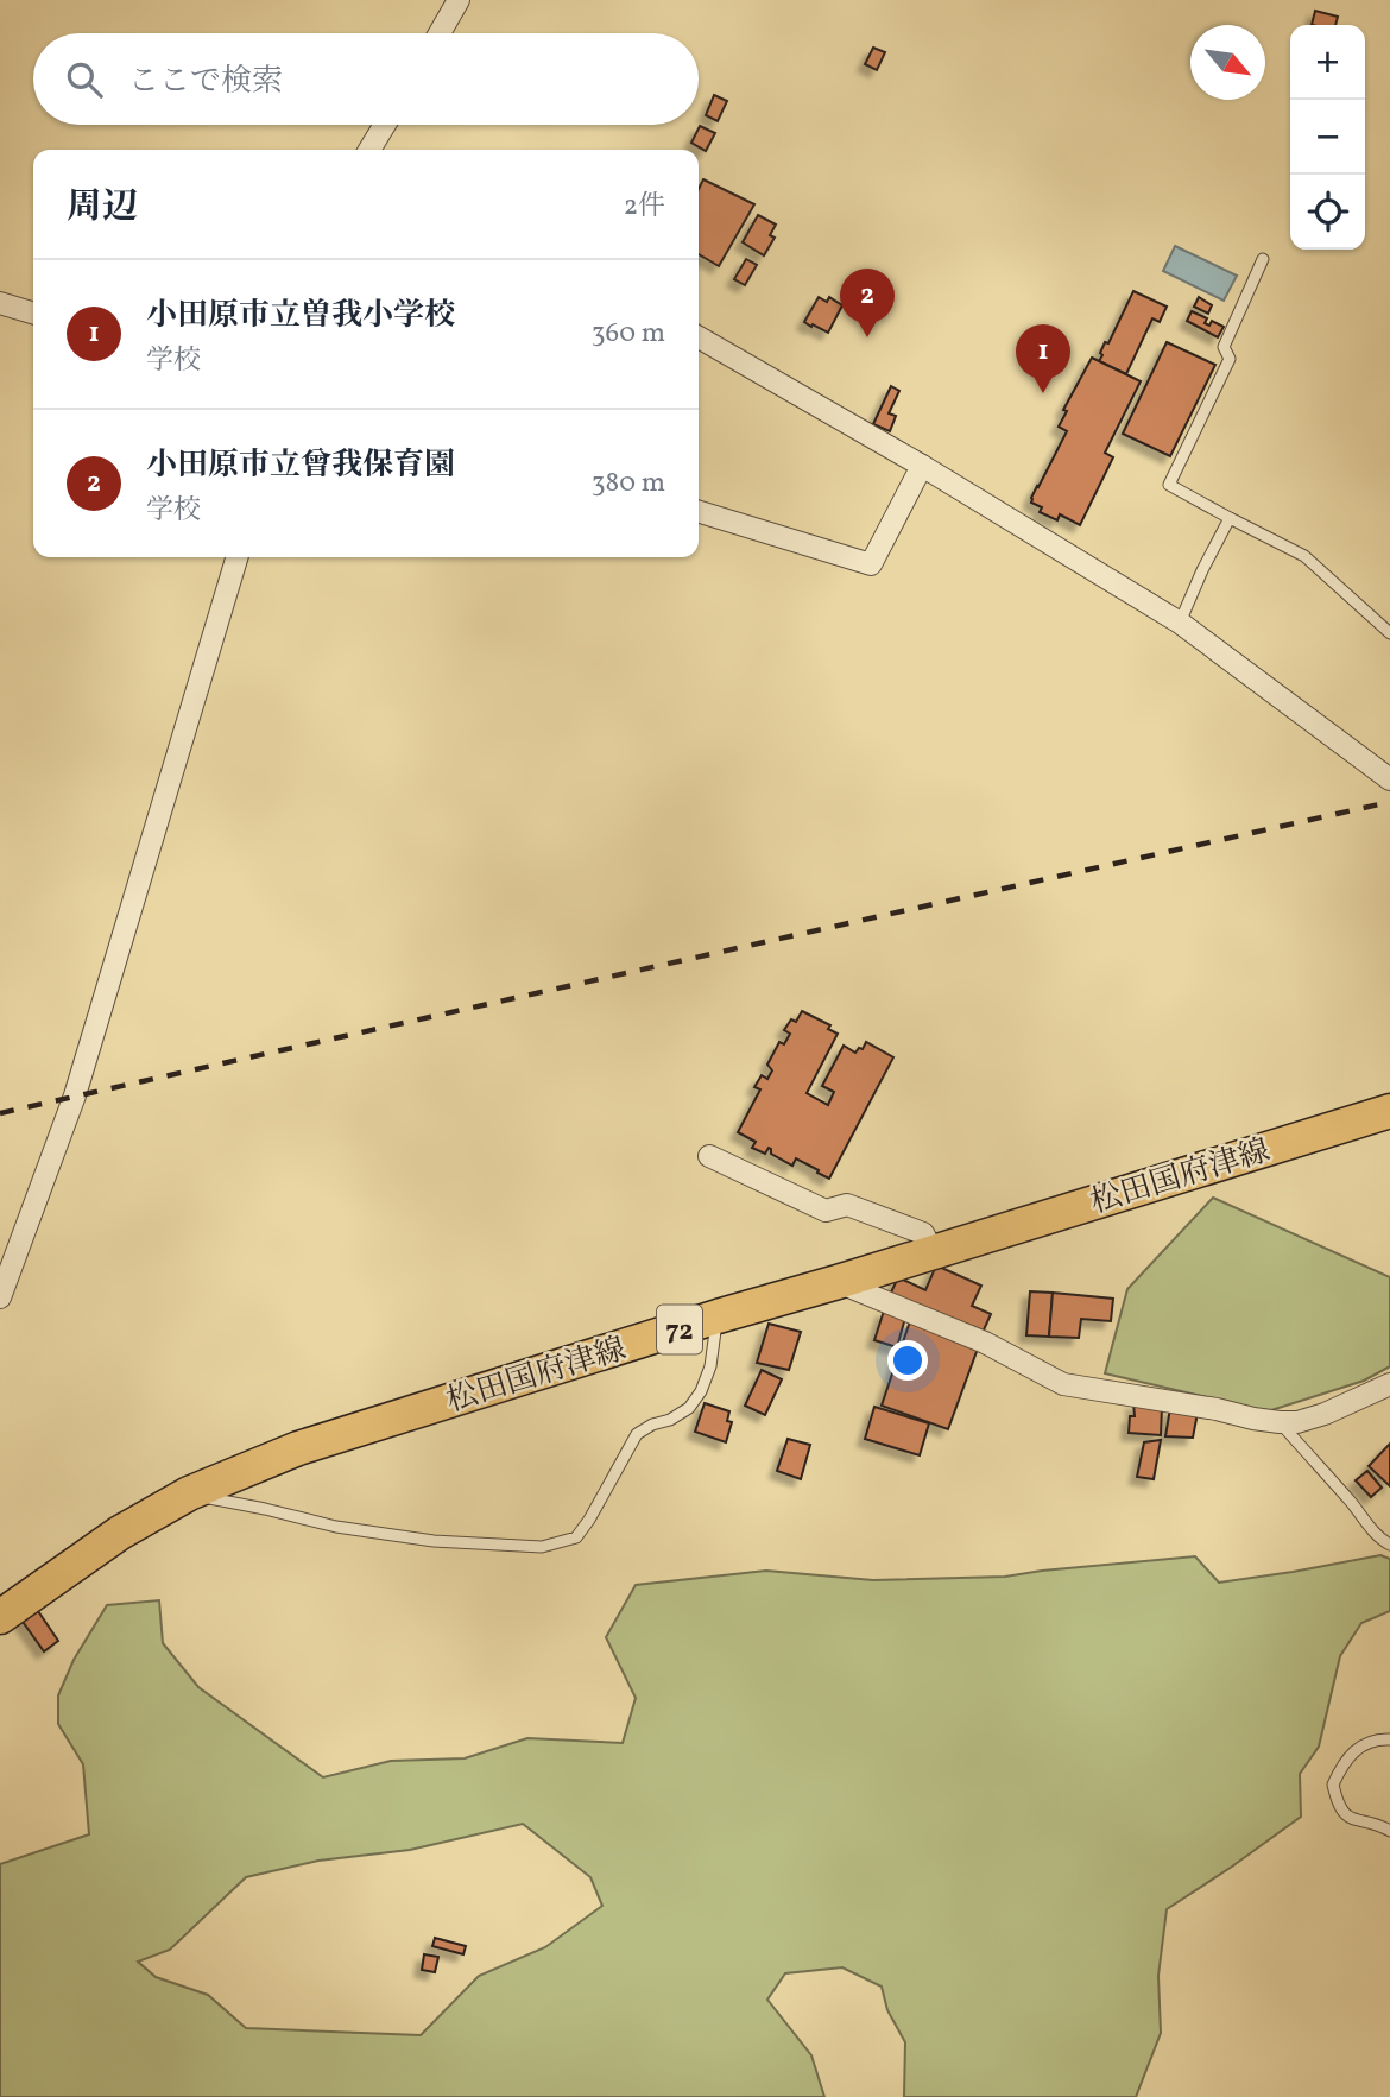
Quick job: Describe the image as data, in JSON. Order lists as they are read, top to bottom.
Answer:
{
  "streets": {
    "main road": ["松田国府津線", "72"]
  },
  "north": "bottom right",
  "page": {
    "map_buttons": ["+", "−"],
    "search": "ここで検索",
    "heading": ["周辺", "2件"],
    "list": [
      {
        "mark": "1",
        "name": "小田原市立曽我小学校",
        "note": "学校",
        "value": "360 m"
      },
      {
        "mark": "2",
        "name": "小田原市立曾我保育園",
        "note": "学校",
        "value": "380 m"
      }
    ],
    "pins": ["2", "1"]
  }
}
